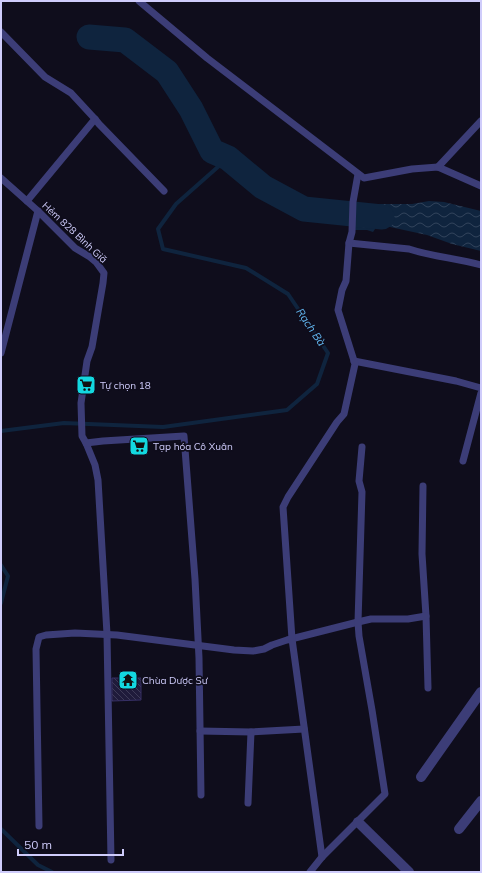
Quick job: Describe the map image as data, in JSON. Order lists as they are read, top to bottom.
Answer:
{
  "streets": {
    "lane": ["Hẻm 828 Bình Giã"]
  },
  "water": ["Rạch Bà"],
  "places": {
    "supermarket": ["Tự chọn 18", "Tạp hóa Cô Xuân"],
    "temple": ["Chùa Dược Sư"]
  },
  "scale_bar": "50 m"
}
